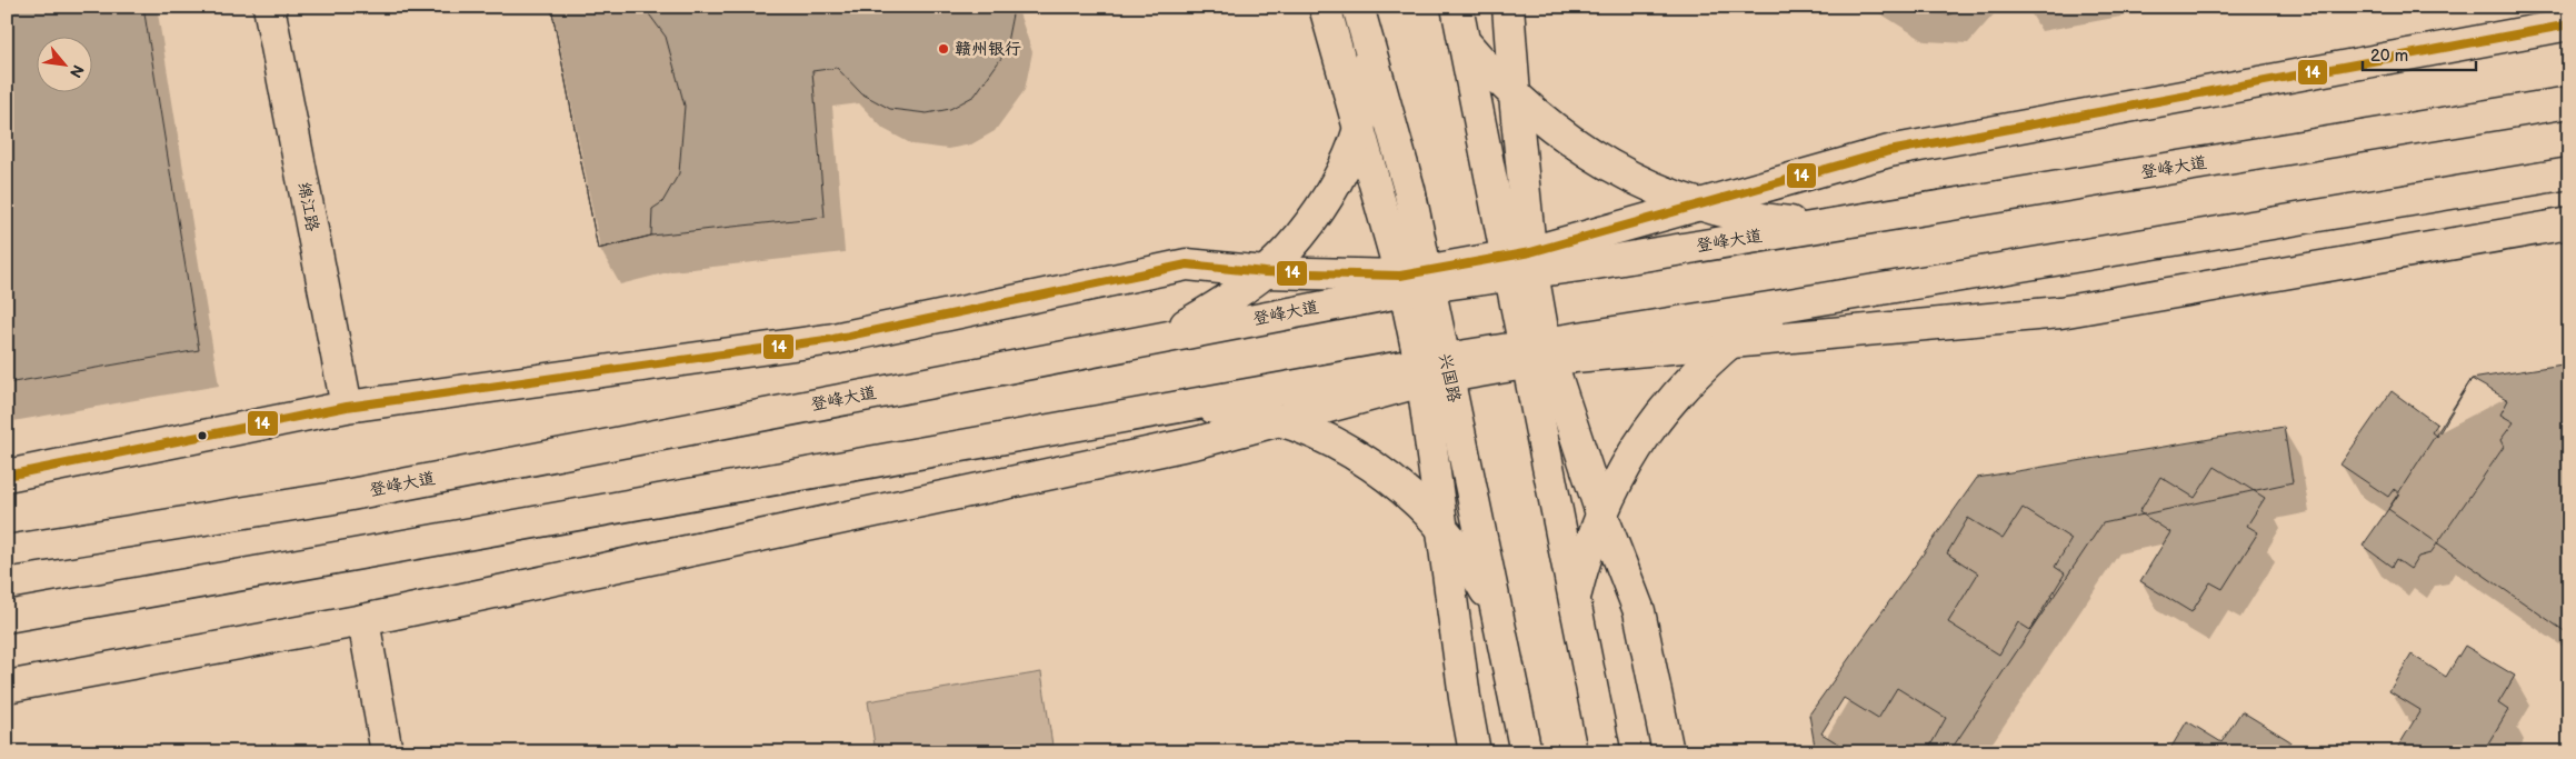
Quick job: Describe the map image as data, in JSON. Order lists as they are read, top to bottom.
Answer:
{
  "streets": {
    "main road": ["登峰大道", "绵江路", "兴国路"]
  },
  "crossings": [
    ["登峰大道", "兴国路"]
  ],
  "places": ["赣州银行"],
  "lines": ["transit line 14"],
  "scale_bar": "20 m",
  "north": "bottom right"
}
